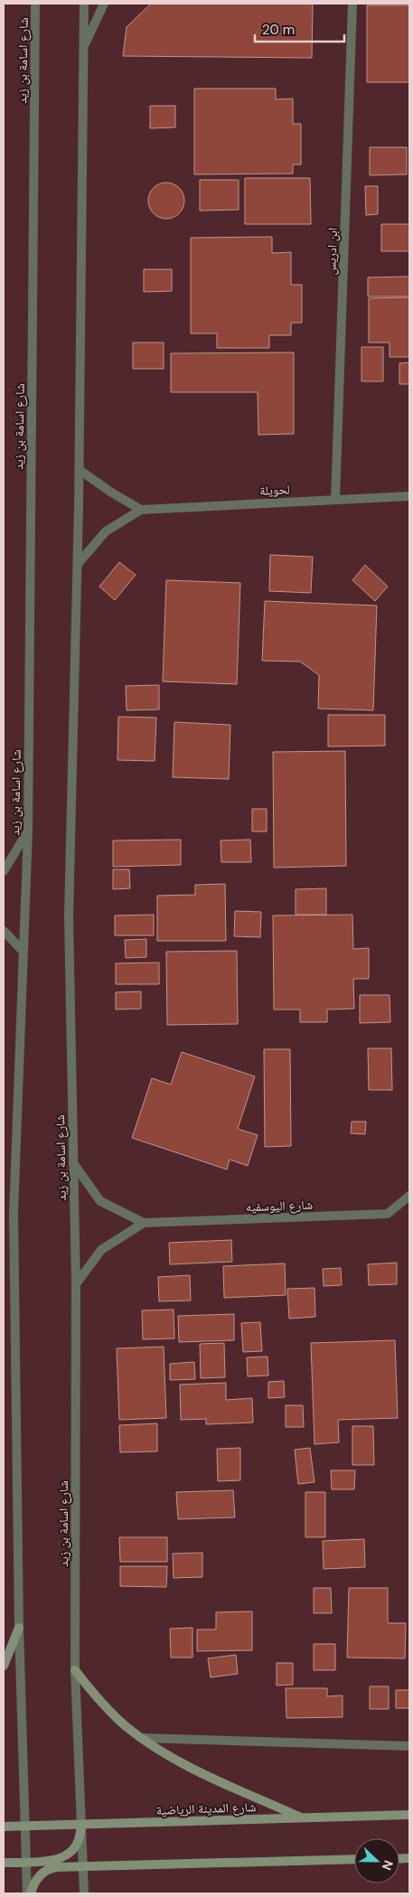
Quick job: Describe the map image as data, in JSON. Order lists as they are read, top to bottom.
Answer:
{
  "streets": {
    "main road": ["شارع المدينة الرياضية"],
    "street": [
      "شارع اسامة بن زيد",
      "ابن ادريس",
      "لحويلة",
      "شارع اليوسفيه"
    ]
  },
  "crossings": [
    ["شارع اسامة بن زيد", "لحويلة"],
    ["شارع اسامة بن زيد", "شارع اليوسفيه"],
    ["شارع اسامة بن زيد", "شارع المدينة الرياضية"],
    ["ابن ادريس", "لحويلة"]
  ],
  "scale_bar": "20 m",
  "north": "right"
}
